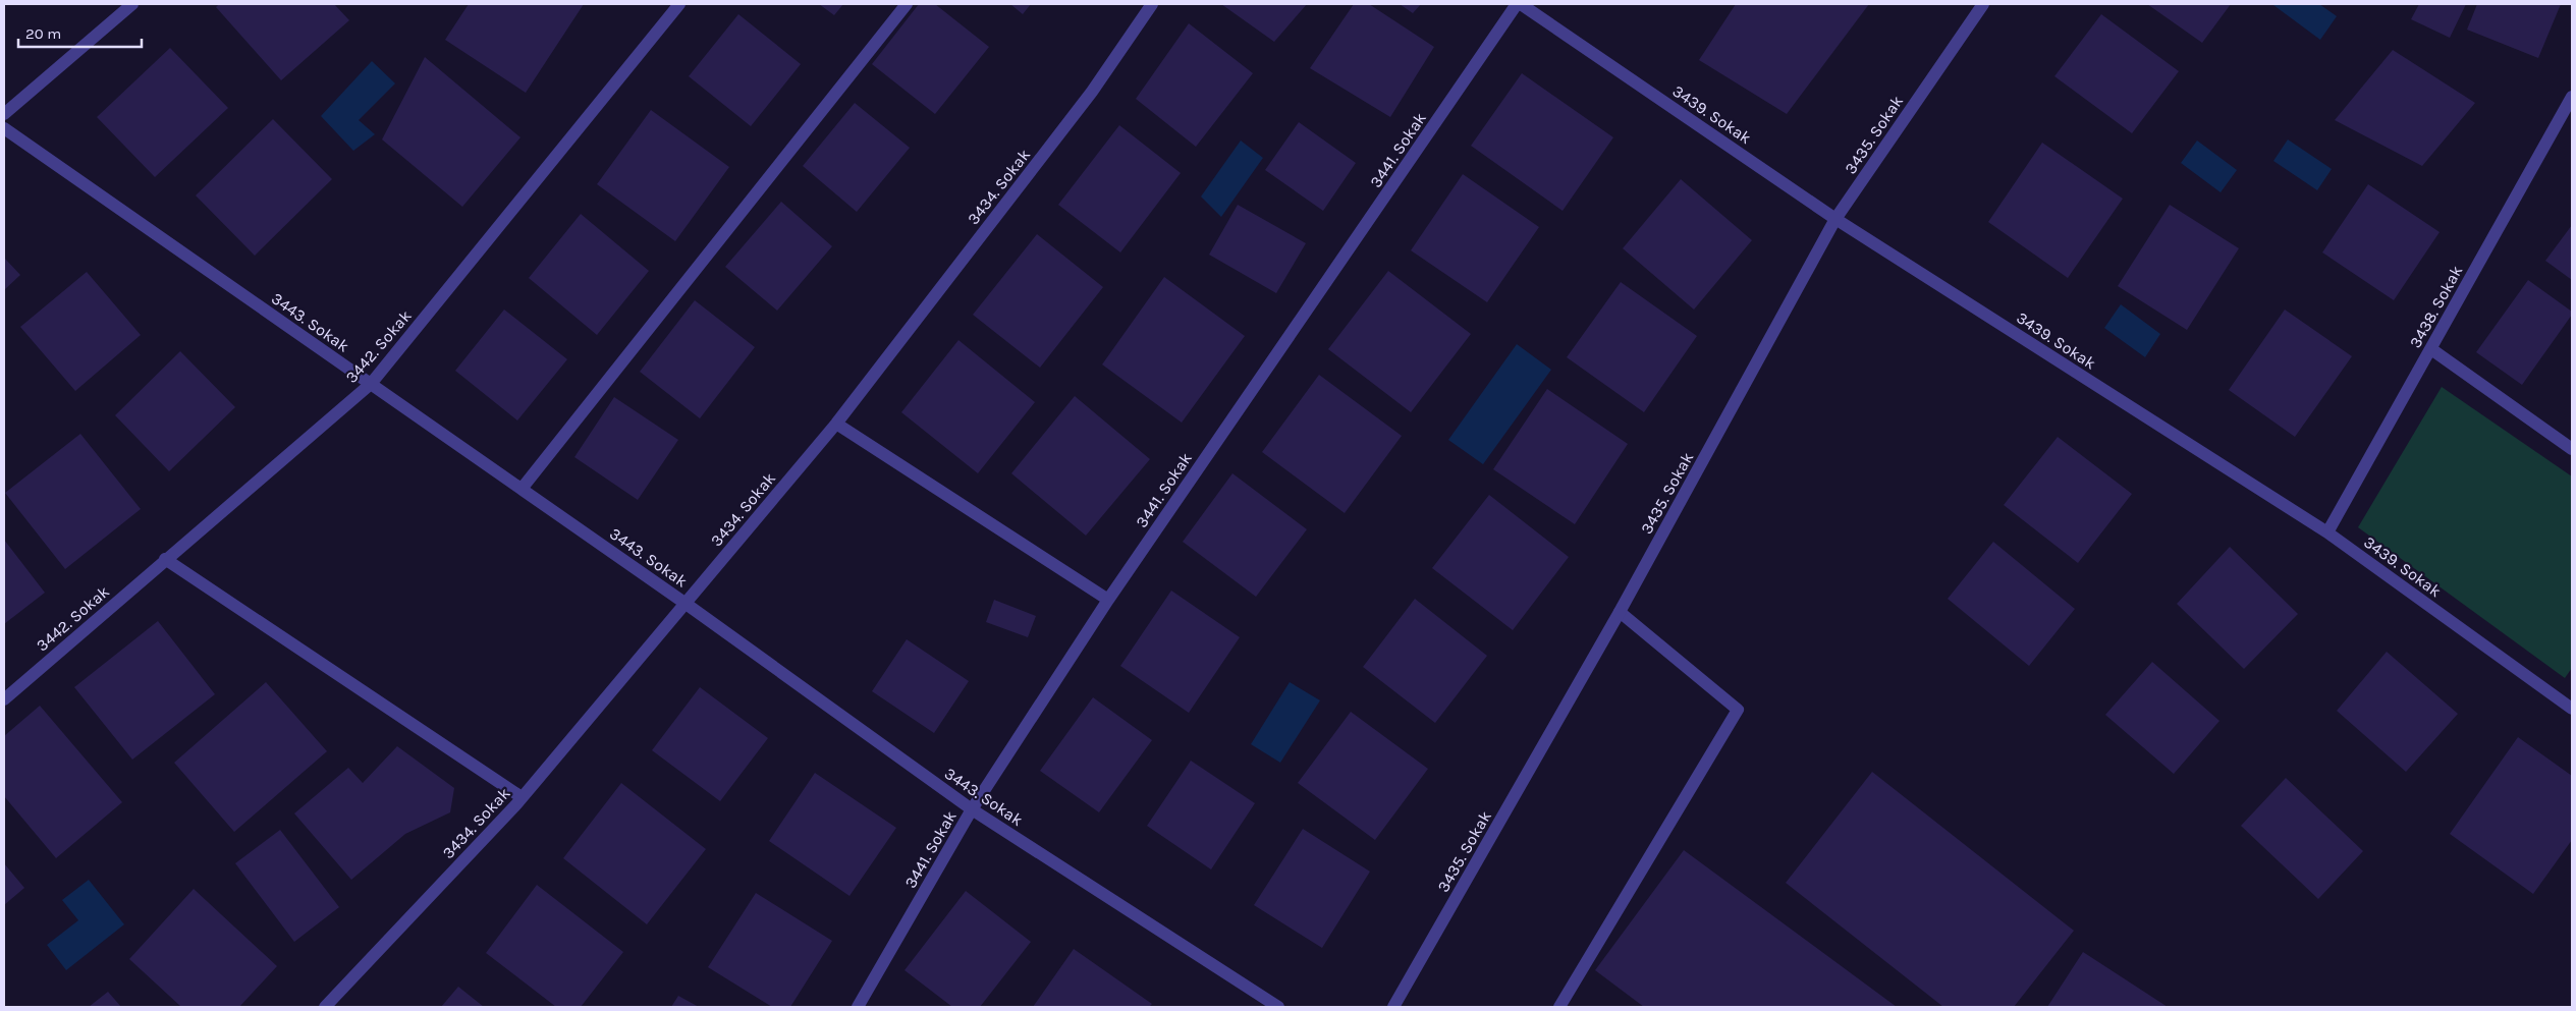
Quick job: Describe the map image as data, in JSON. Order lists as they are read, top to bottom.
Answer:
{
  "streets": {
    "street": [
      "3439. Sokak",
      "3435. Sokak",
      "3441. Sokak",
      "3434. Sokak",
      "3438. Sokak",
      "3443. Sokak",
      "3442. Sokak"
    ]
  },
  "crossings": [
    ["3439. Sokak", "3435. Sokak"],
    ["3439. Sokak", "3438. Sokak"],
    ["3441. Sokak", "3443. Sokak"],
    ["3434. Sokak", "3443. Sokak"],
    ["3443. Sokak", "3442. Sokak"]
  ],
  "scale_bar": "20 m"
}
